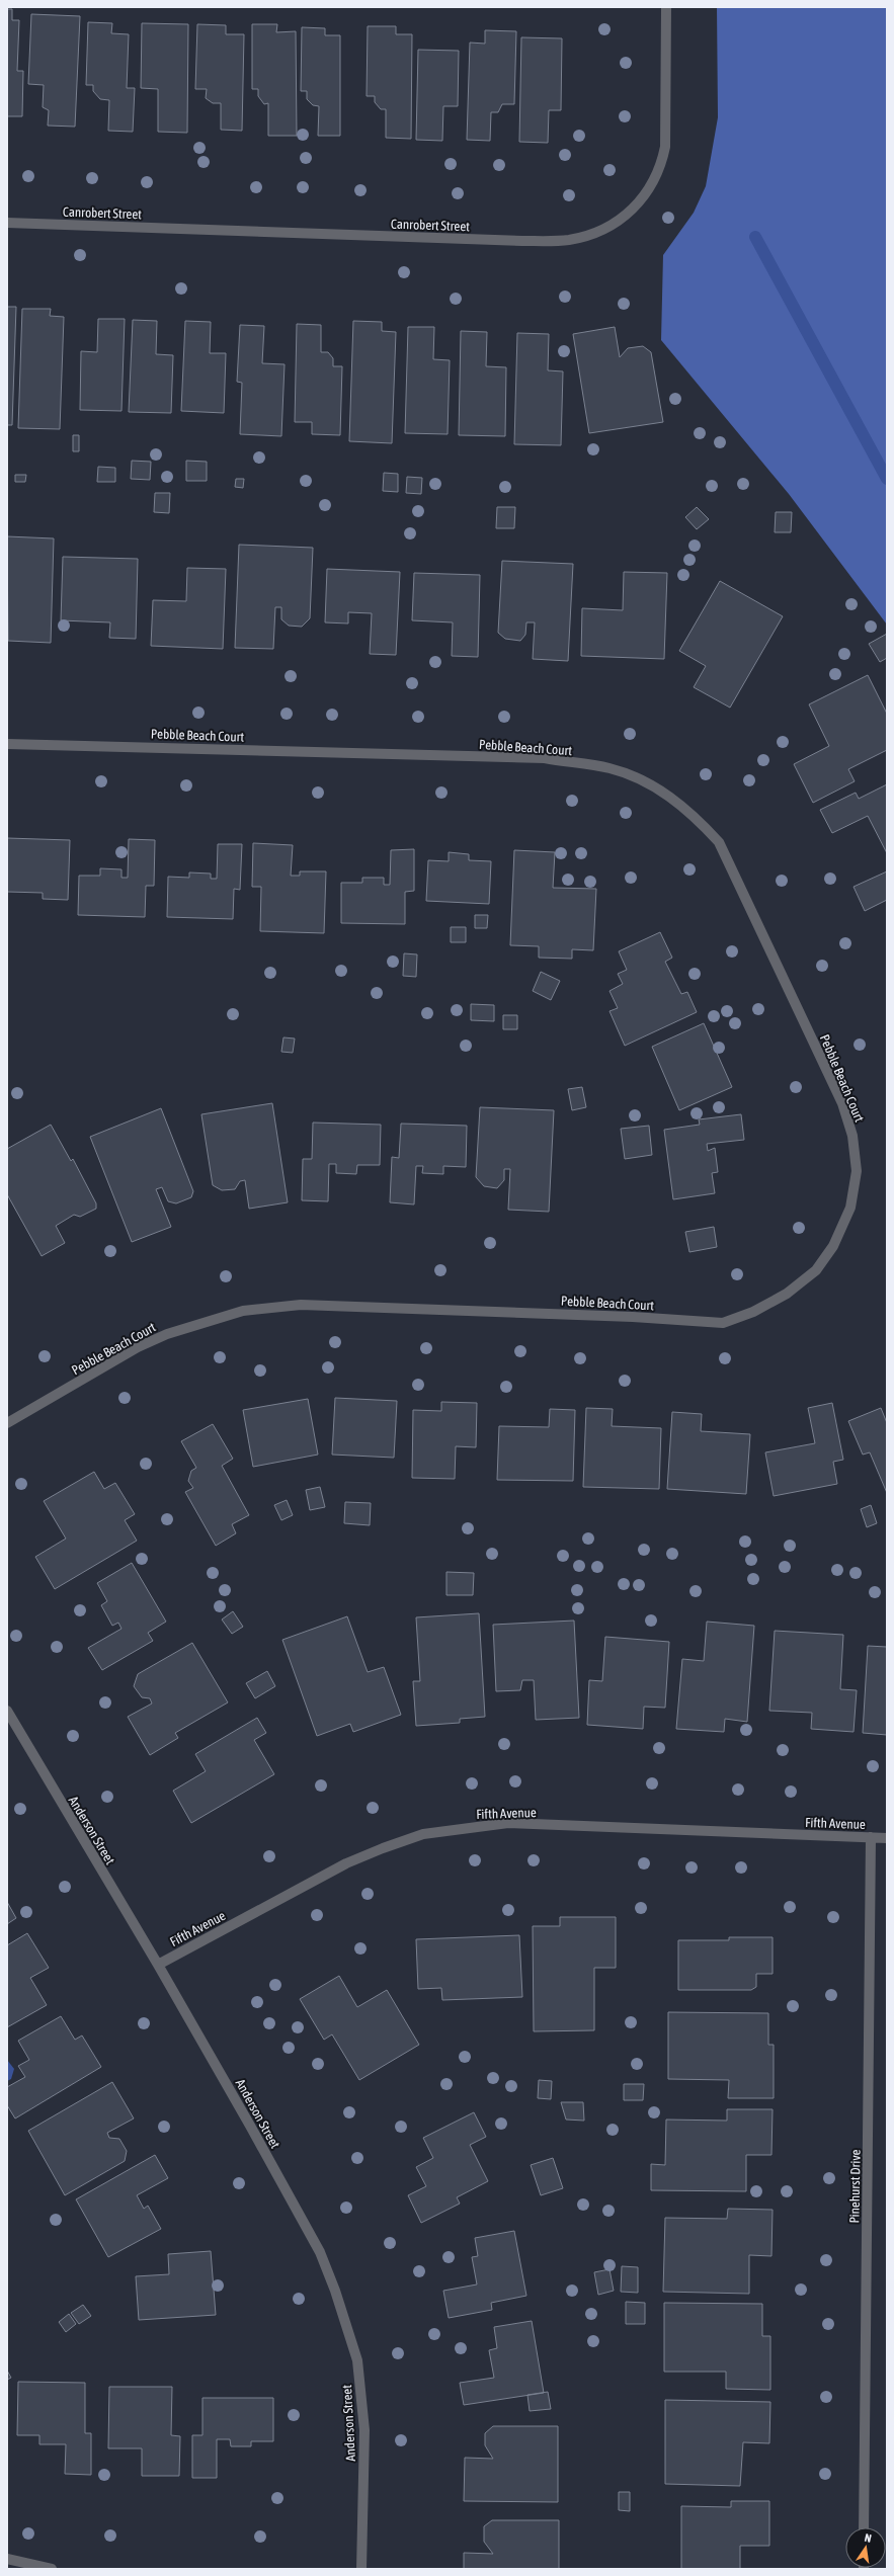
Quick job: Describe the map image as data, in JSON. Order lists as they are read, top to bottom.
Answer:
{
  "streets": {
    "street": [
      "Canrobert Street",
      "Pebble Beach Court",
      "Fifth Avenue",
      "Anderson Street",
      "Pinehurst Drive"
    ]
  },
  "crossings": [
    ["Fifth Avenue", "Anderson Street"],
    ["Fifth Avenue", "Pinehurst Drive"]
  ],
  "north": "top"
}
